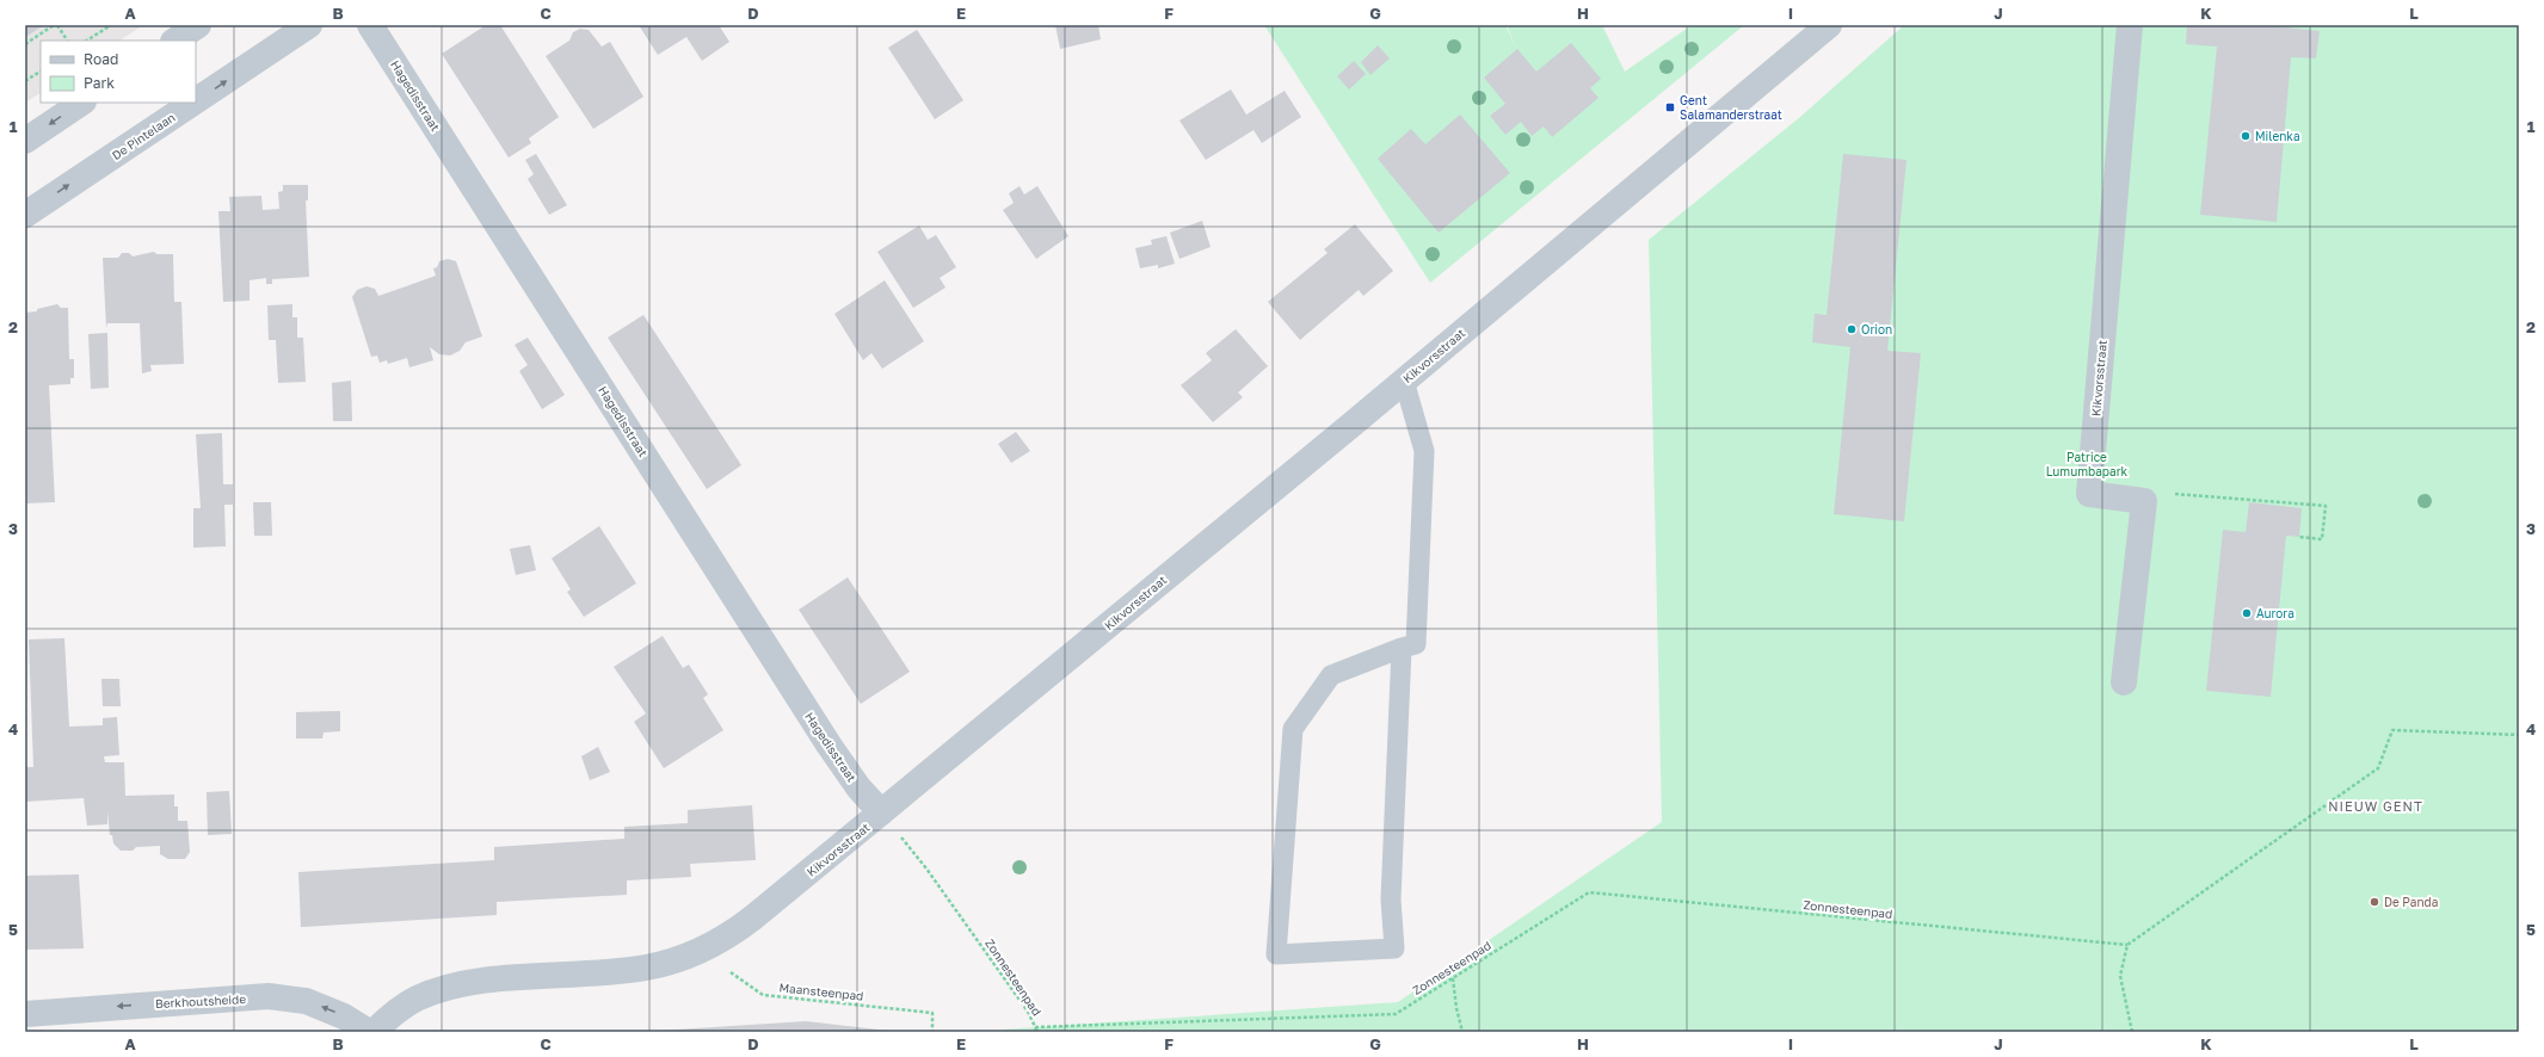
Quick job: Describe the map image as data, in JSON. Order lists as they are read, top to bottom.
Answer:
{
  "streets": {
    "street": [
      "Hagedisstraat",
      "De Pintelaan",
      "Kikvorsstraat",
      "Berkhoutsheide"
    ],
    "path": ["Zonnesteenpad", "Maansteenpad"]
  },
  "crossings": [
    ["Hagedisstraat", "Kikvorsstraat"],
    ["Hagedisstraat", "Zonnesteenpad"],
    ["Kikvorsstraat", "Zonnesteenpad"],
    ["Kikvorsstraat", "Maansteenpad"]
  ],
  "one_way": ["De Pintelaan", "Berkhoutsheide"],
  "districts": ["NIEUW GENT"],
  "parks": ["Patrice Lumumbapark"],
  "places": {
    "transit": ["Gent Salamanderstraat"],
    "other": [
      "Milenka",
      "Orion",
      "Aurora",
      "De Panda"
    ]
  },
  "legend": ["Road", "Park"],
  "grid": {
    "columns": [
      "A",
      "B",
      "C",
      "D",
      "E",
      "F",
      "G",
      "H",
      "I",
      "J",
      "K",
      "L"
    ],
    "rows": [
      "1",
      "2",
      "3",
      "4",
      "5"
    ]
  }
}
